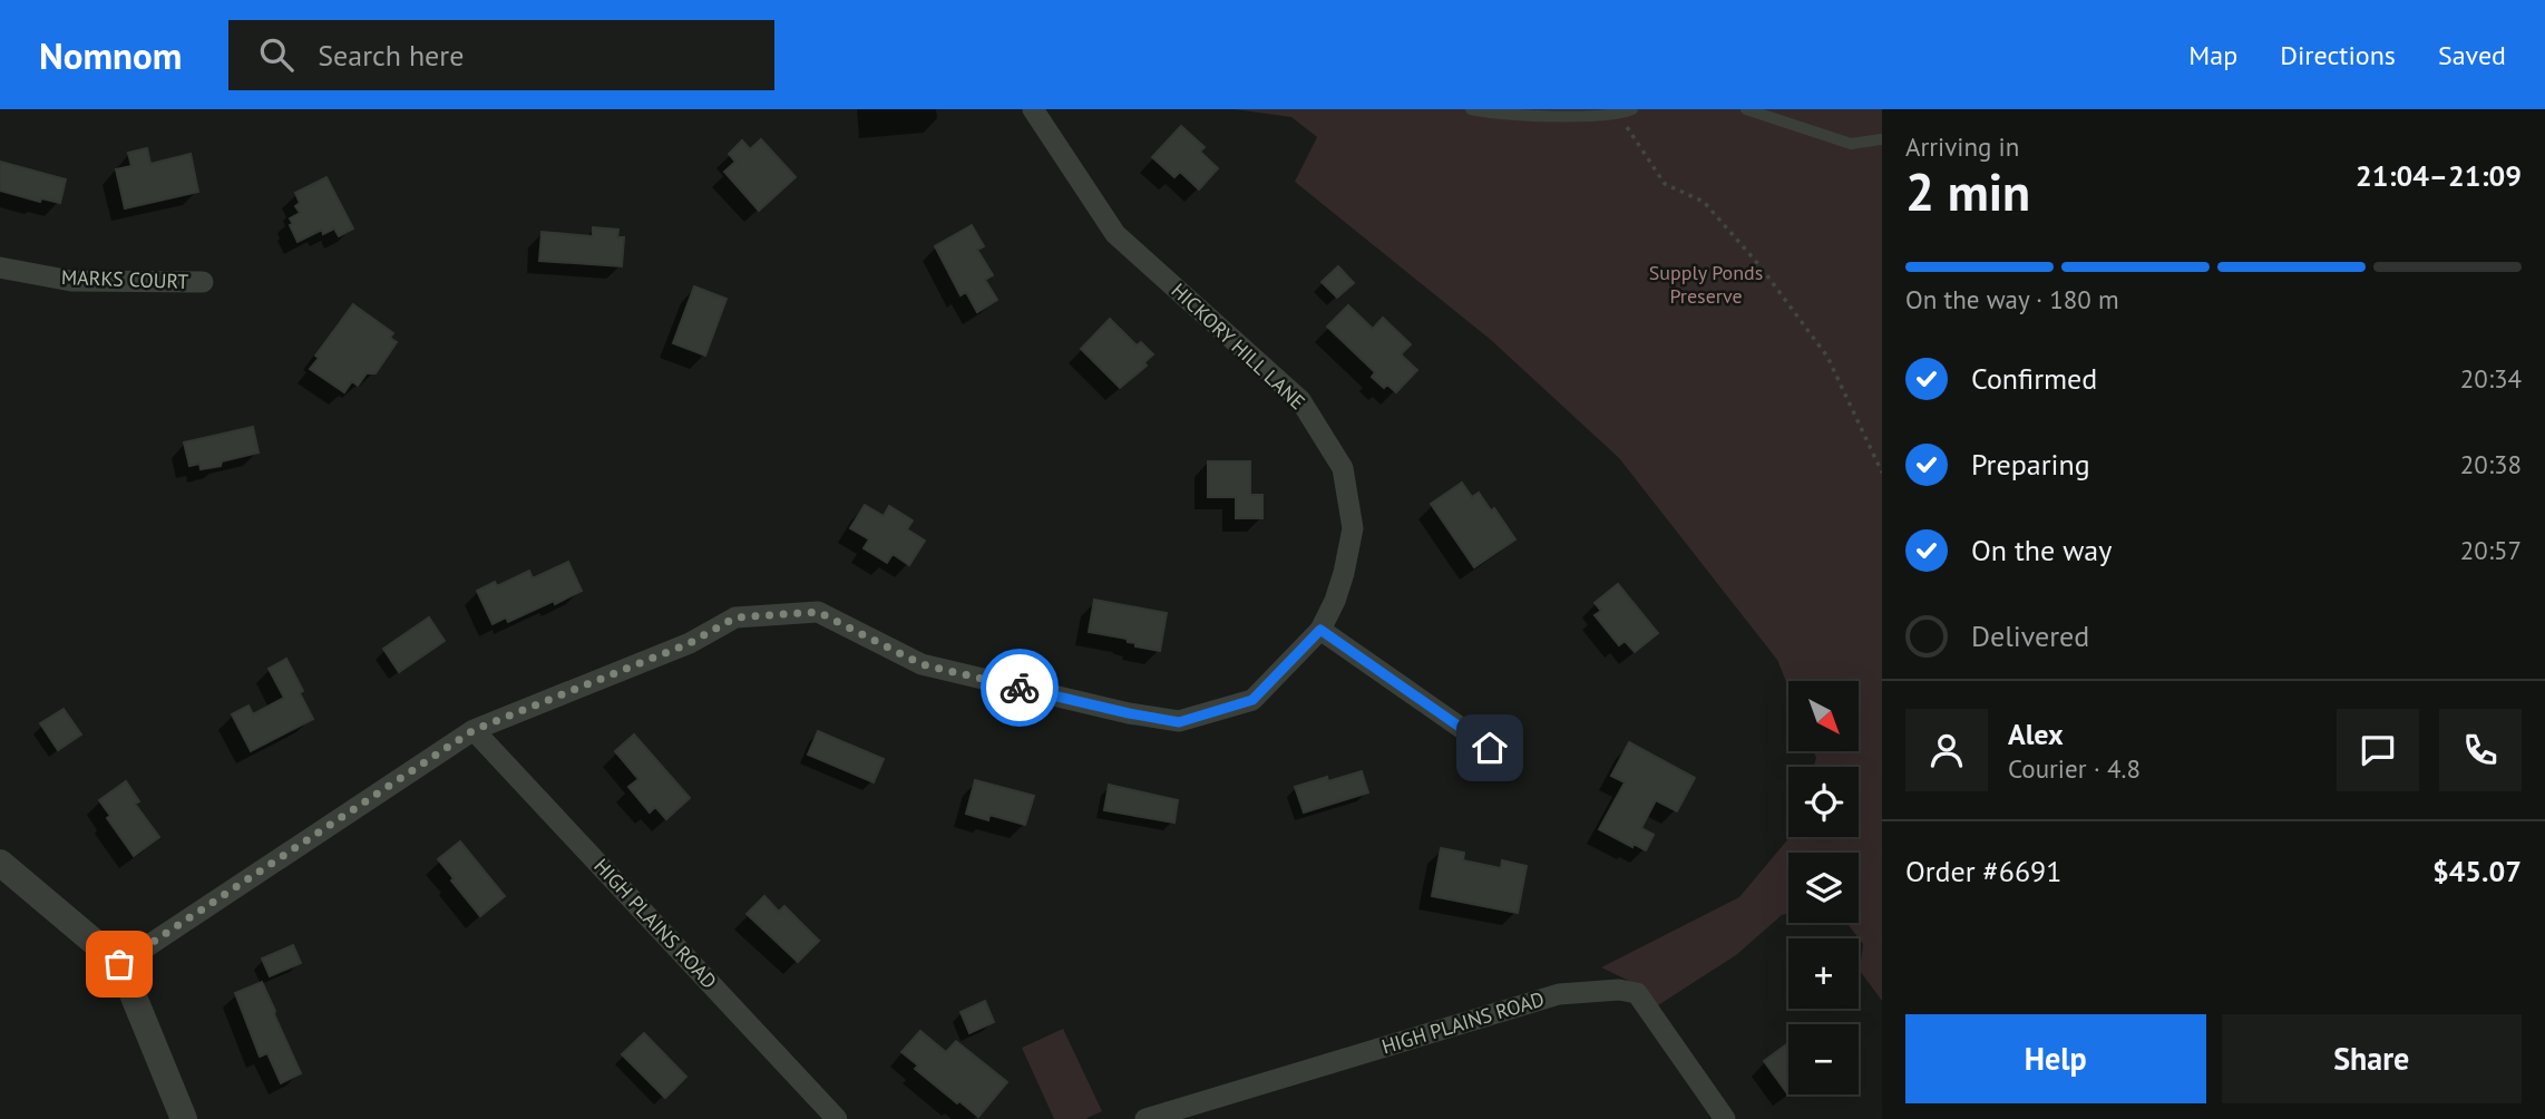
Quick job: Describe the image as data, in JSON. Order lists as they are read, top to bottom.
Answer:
{
  "streets": {
    "street": ["MARKS COURT", "HICKORY HILL LANE", "HIGH PLAINS ROAD"]
  },
  "crossings": [
    ["HICKORY HILL LANE", "HIGH PLAINS ROAD"]
  ],
  "parks": ["Supply Ponds Preserve"],
  "north": "bottom right",
  "page": {
    "header": "Nomnom",
    "search": "Search here",
    "nav": ["Map", "Directions", "Saved"],
    "heading": ["2 min", "Arriving in", "21:04–21:09"],
    "panel": [
      "Alex",
      "Courier · 4.8",
      "Order #6691",
      "$45.07"
    ],
    "bar": "On the way · 180 m",
    "list": [
      ["Confirmed", "20:34"],
      ["Preparing", "20:38"],
      ["On the way", "20:57"],
      "Delivered"
    ],
    "map_buttons": ["+", "−"],
    "buttons": ["Help", "Share"]
  }
}
